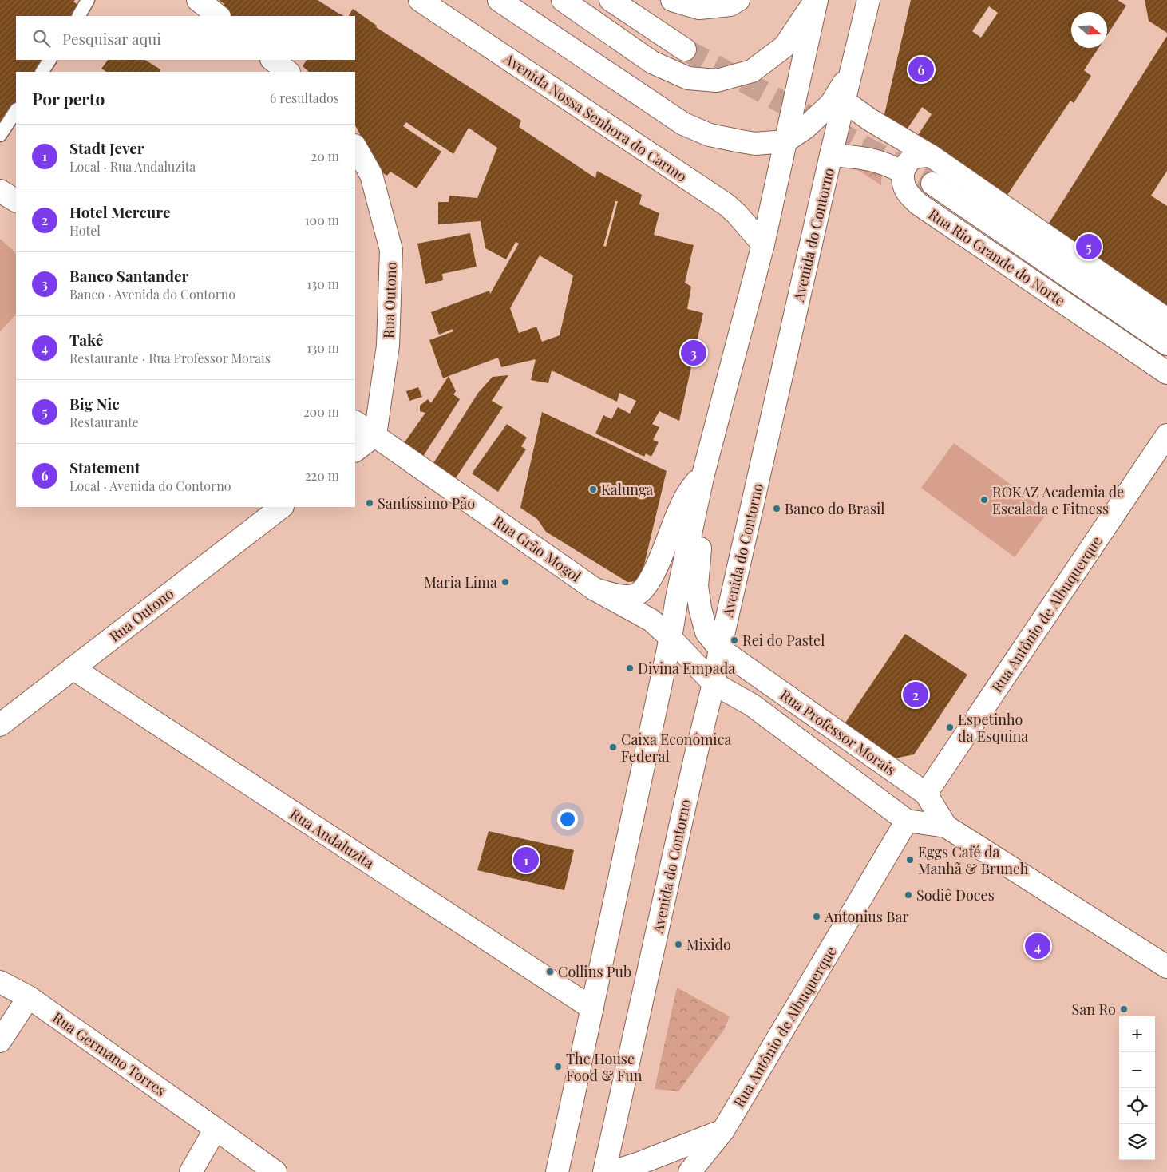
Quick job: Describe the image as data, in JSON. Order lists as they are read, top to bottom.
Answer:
{
  "streets": {
    "street": [
      "Avenida Nossa Senhora do Carmo",
      "Avenida do Contorno",
      "Rua Rio Grande do Norte",
      "Rua Outono",
      "Rua Grão Mogol",
      "Rua Antônio de Albuquerque",
      "Rua Professor Morais",
      "Rua Andaluzita",
      "Rua Germano Torres"
    ]
  },
  "crossings": [
    ["Avenida do Contorno", "Rua Grão Mogol"],
    ["Avenida do Contorno", "Rua Professor Morais"],
    ["Rua Outono", "Rua Grão Mogol"],
    ["Rua Outono", "Rua Andaluzita"],
    ["Rua Grão Mogol", "Rua Professor Morais"],
    ["Rua Antônio de Albuquerque", "Rua Professor Morais"]
  ],
  "places": [
    "Kalunga",
    "ROKAZ Academia de Escalada e Fitness",
    "Santíssimo Pão",
    "Banco do Brasil",
    "Maria Lima",
    "Rei do Pastel",
    "Divina Empada",
    "Espetinho da Esquina",
    "Caixa Econômica Federal",
    "Eggs Café da Manhã & Brunch",
    "Sodiê Doces",
    "Antonius Bar",
    "Mixido",
    "Collins Pub",
    "San Ro",
    "The House Food & Fun"
  ],
  "north": "right",
  "page": {
    "search": "Pesquisar aqui",
    "pins": [
      "6",
      "5",
      "3",
      "2",
      "1",
      "4"
    ],
    "heading": ["Por perto", "6 resultados"],
    "list": [
      {
        "mark": "1",
        "name": "Stadt Jever",
        "note": "Local · Rua Andaluzita",
        "value": "20 m"
      },
      {
        "mark": "2",
        "name": "Hotel Mercure",
        "note": "Hotel",
        "value": "100 m"
      },
      {
        "mark": "3",
        "name": "Banco Santander",
        "note": "Banco · Avenida do Contorno",
        "value": "130 m"
      },
      {
        "mark": "4",
        "name": "Takê",
        "note": "Restaurante · Rua Professor Morais",
        "value": "130 m"
      },
      {
        "mark": "5",
        "name": "Big Nic",
        "note": "Restaurante",
        "value": "200 m"
      },
      {
        "mark": "6",
        "name": "Statement",
        "note": "Local · Avenida do Contorno",
        "value": "220 m"
      }
    ],
    "map_buttons": ["+", "−"]
  }
}
